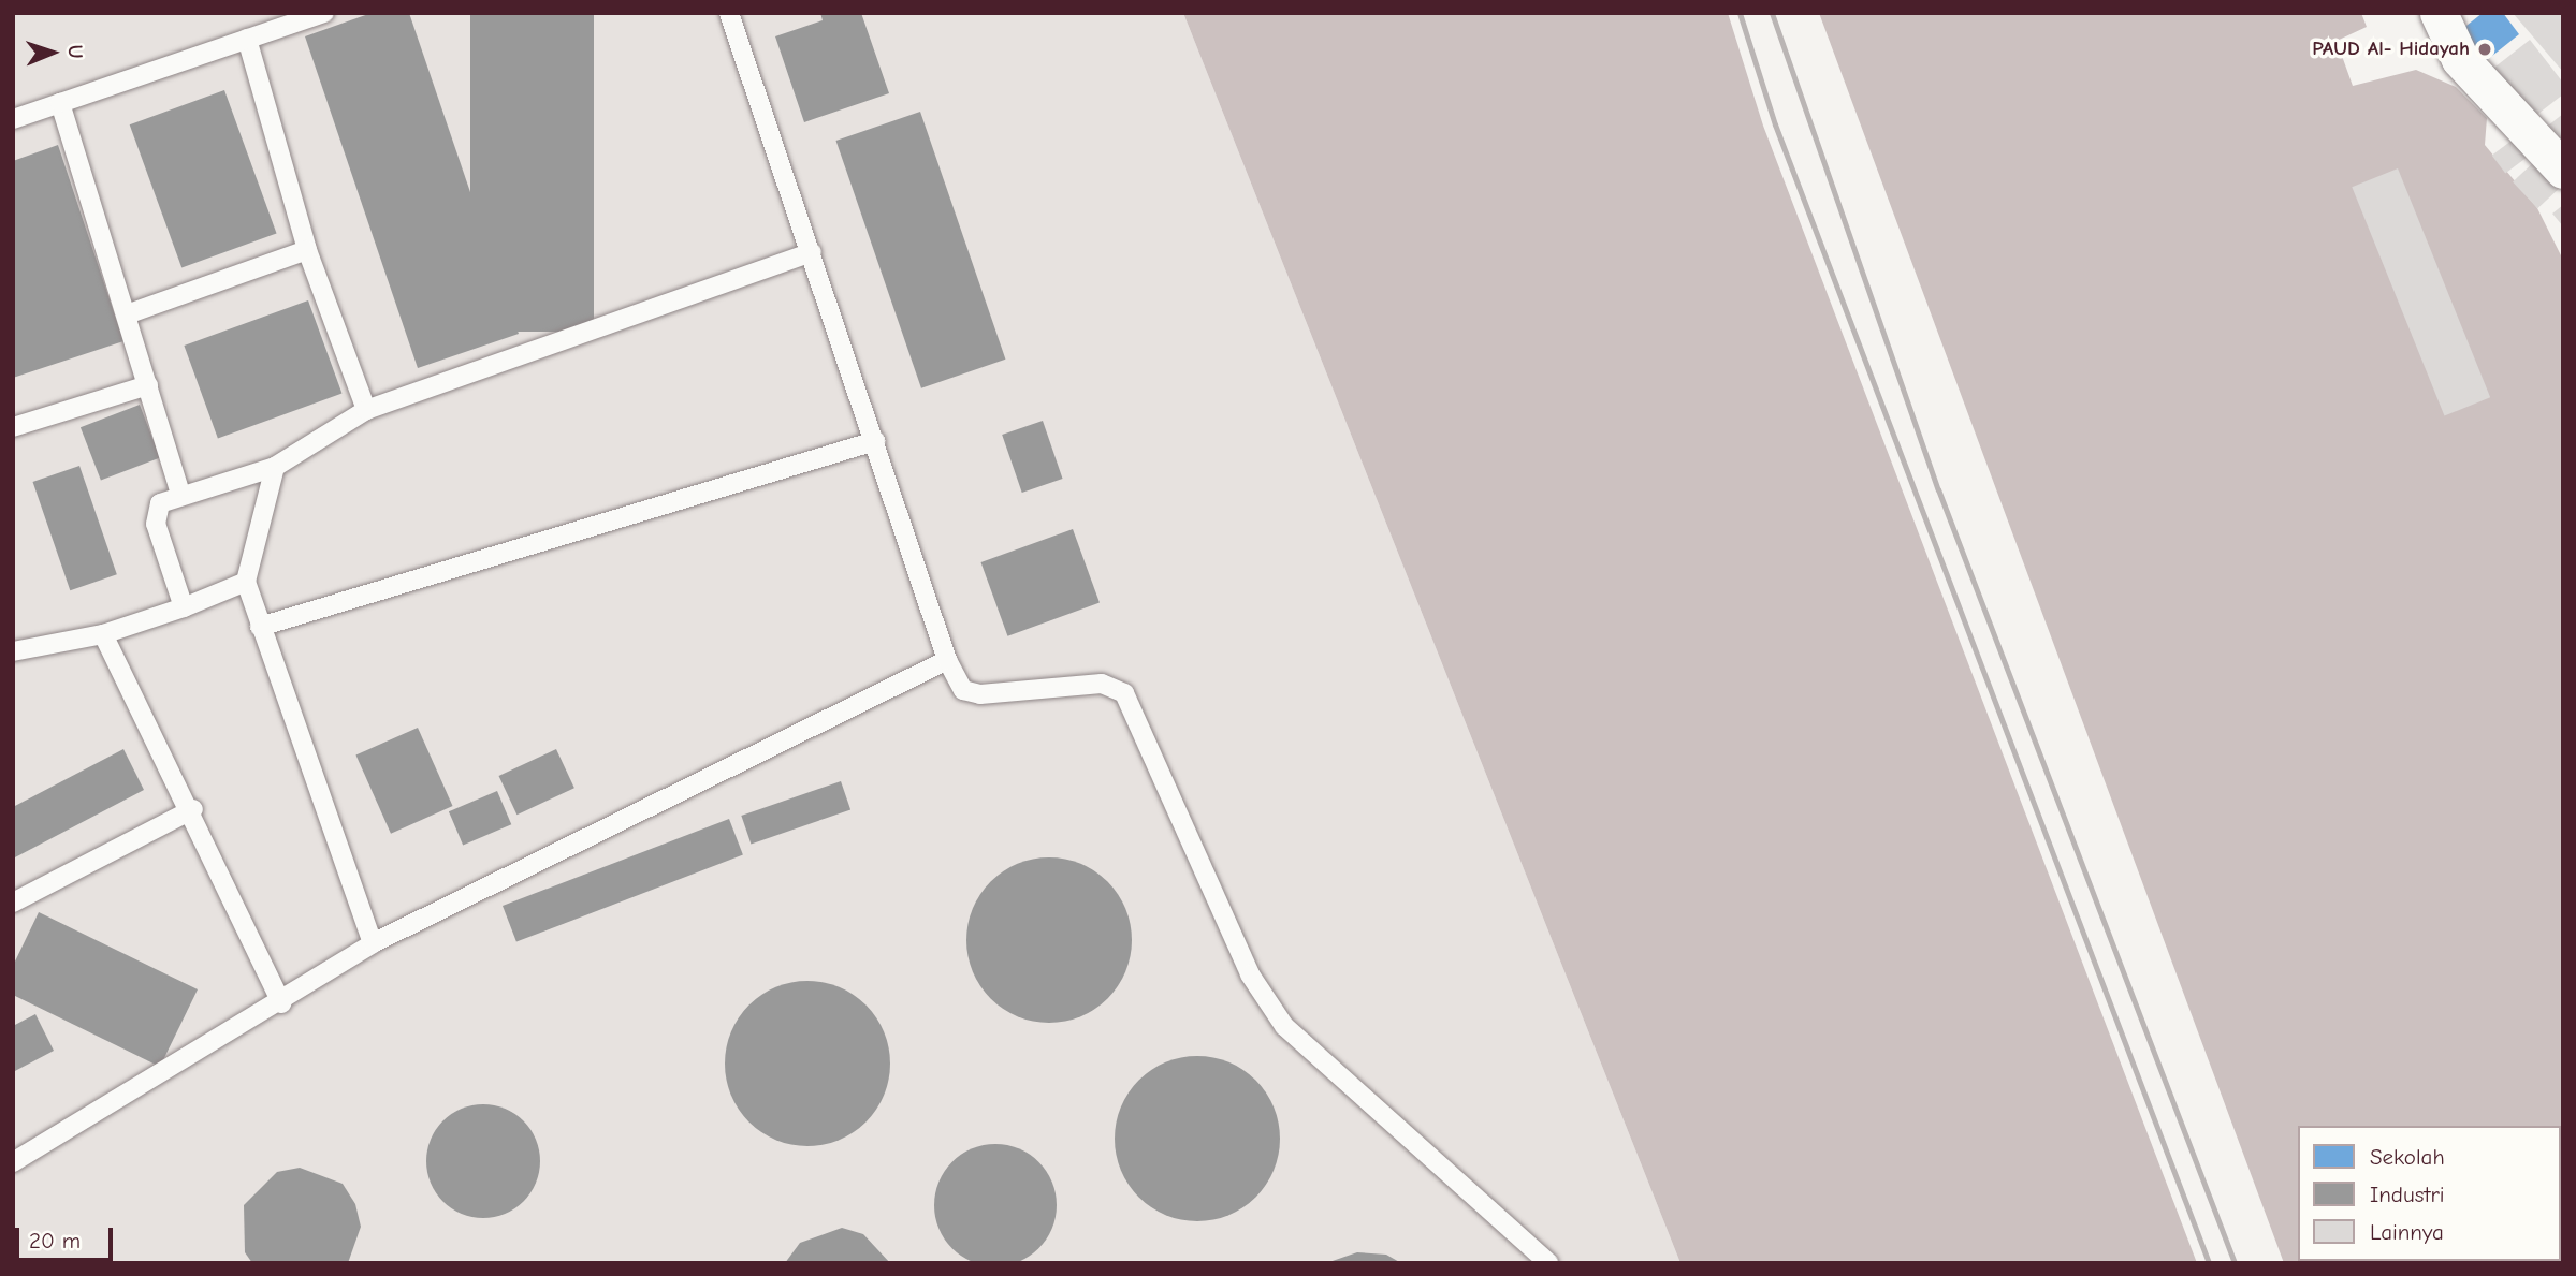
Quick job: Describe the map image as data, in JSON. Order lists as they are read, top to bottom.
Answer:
{
  "places": ["PAUD Al- Hidayah"],
  "legend": ["Sekolah", "Industri", "Lainnya"],
  "scale_bar": "20 m",
  "north": "right"
}
